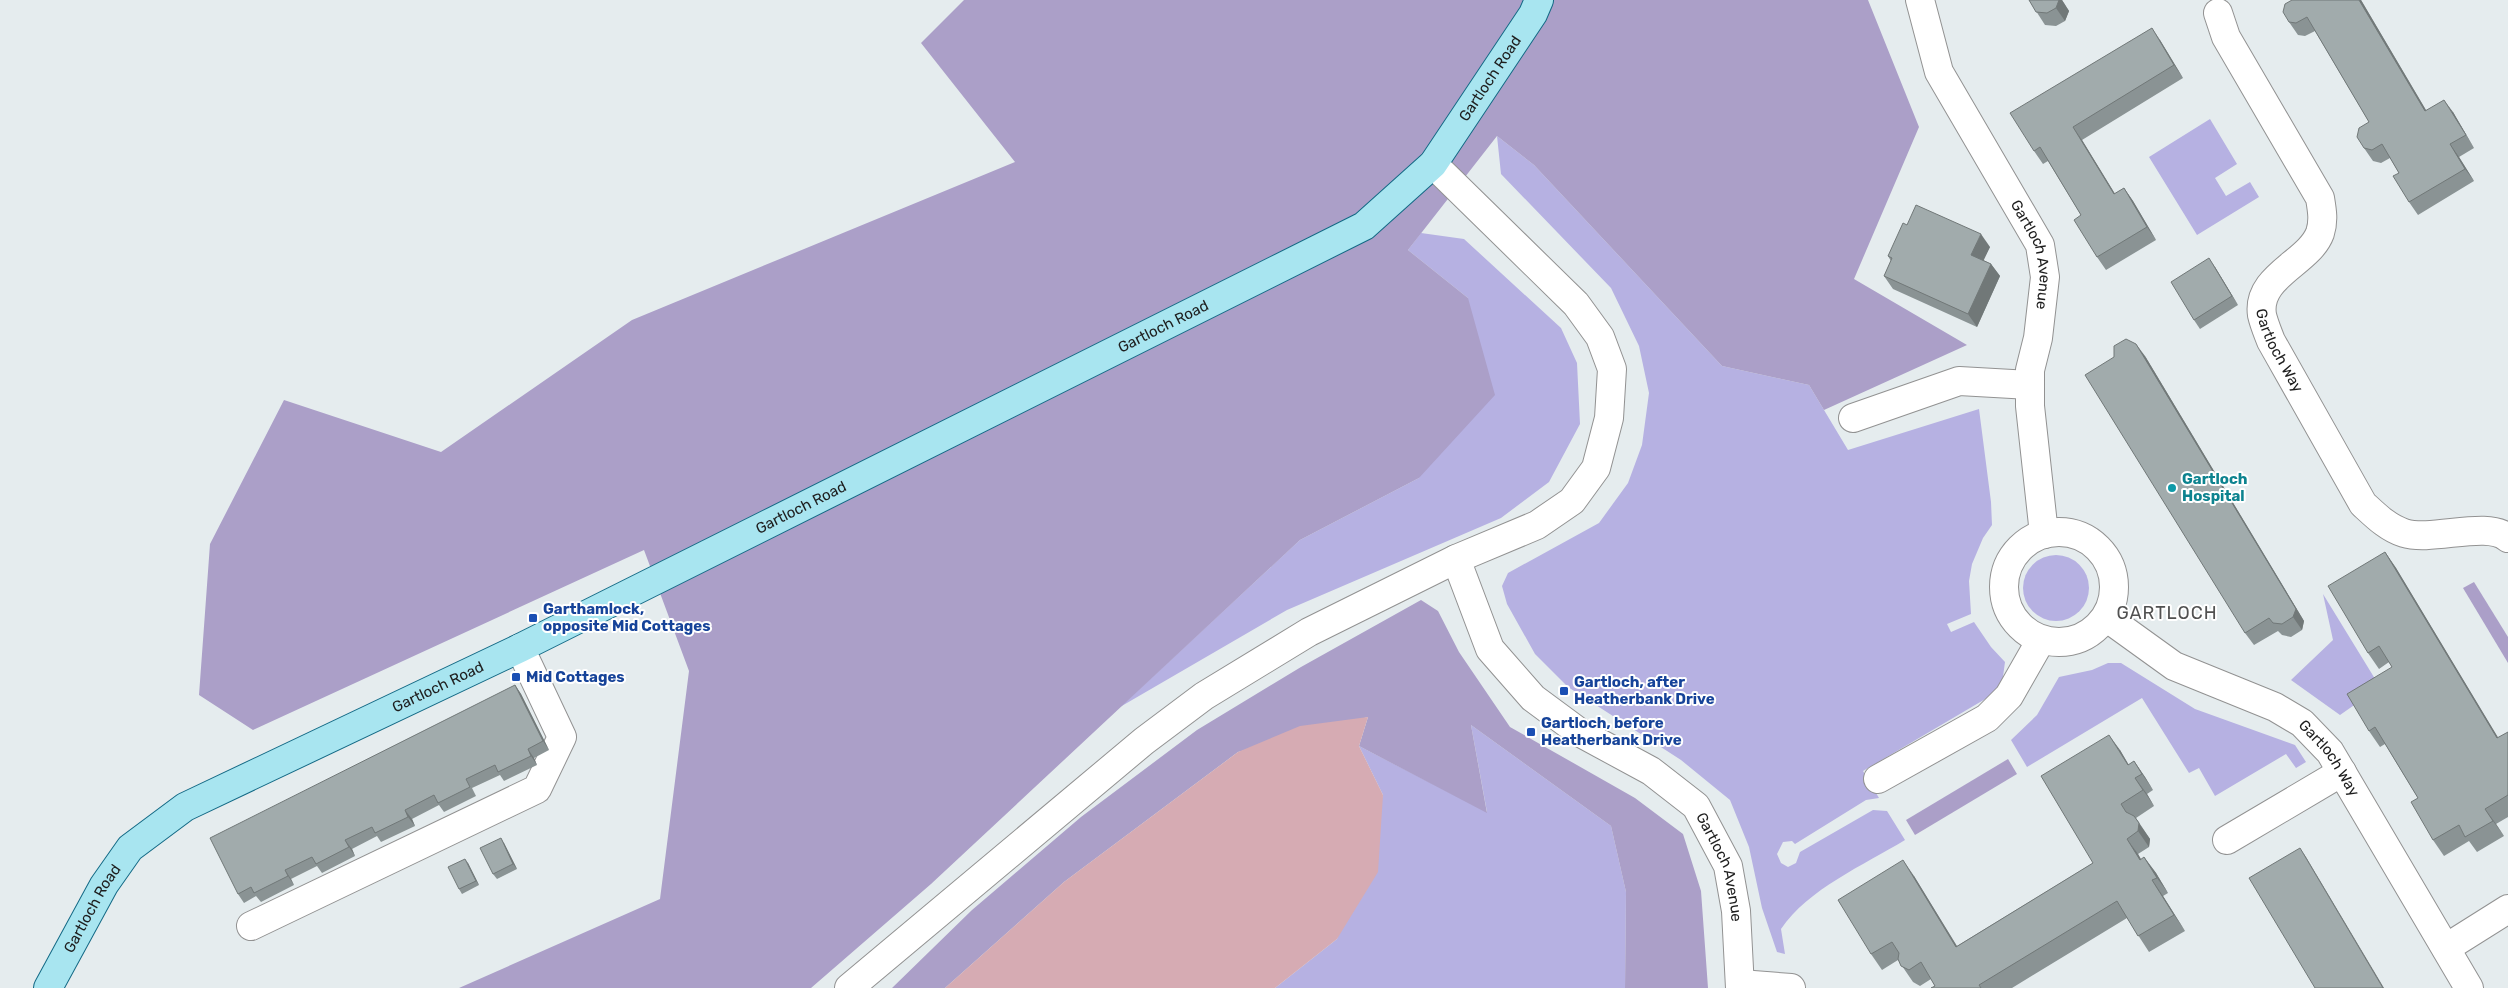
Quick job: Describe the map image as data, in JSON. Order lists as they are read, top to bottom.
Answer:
{
  "streets": {
    "main road": ["Gartloch Road"],
    "street": ["Gartloch Avenue", "Gartloch Way"]
  },
  "crossings": [
    ["Gartloch Avenue", "Gartloch Way"]
  ],
  "districts": ["GARTLOCH"],
  "places": {
    "other": ["Gartloch Hospital"],
    "transit": [
      "Garthamlock, opposite Mid Cottages",
      "Mid Cottages",
      "Gartloch, after Heatherbank Drive",
      "Gartloch, before Heatherbank Drive"
    ]
  }
}
